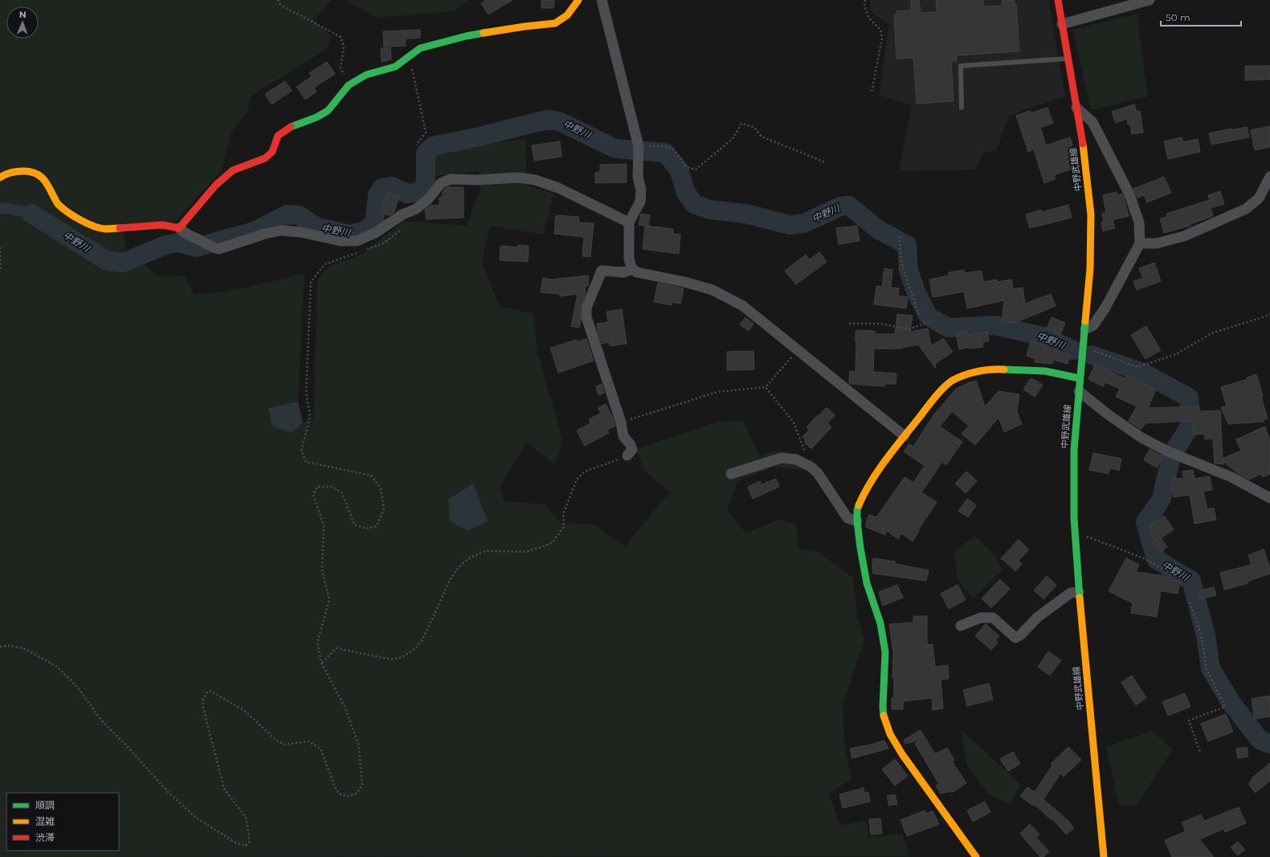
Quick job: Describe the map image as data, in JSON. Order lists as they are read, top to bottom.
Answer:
{
  "streets": {
    "street": ["中野武雄線"]
  },
  "water": ["中野川"],
  "legend": ["順調", "混雑", "渋滞"],
  "scale_bar": "50 m",
  "north": "top"
}
